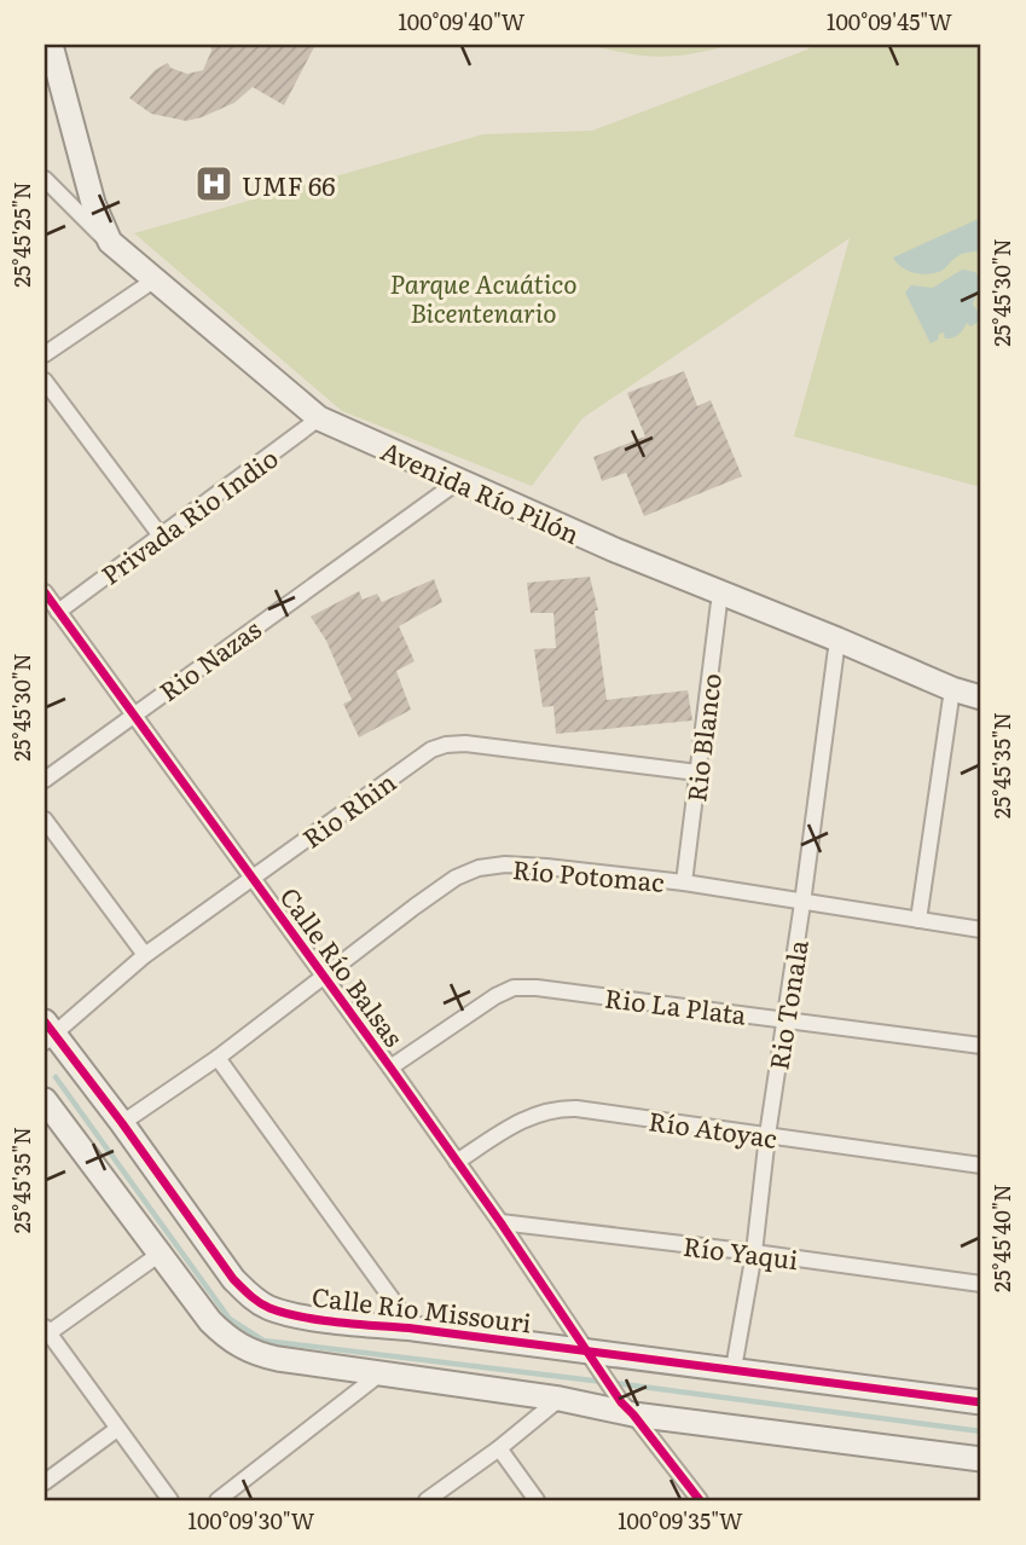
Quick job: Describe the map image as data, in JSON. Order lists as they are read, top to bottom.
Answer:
{
  "streets": {
    "street": [
      "Avenida Río Pilón",
      "Privada Rio Indio",
      "Rio Nazas",
      "Rio Blanco",
      "Rio Rhin",
      "Río Potomac",
      "Calle Río Balsas",
      "Rio La Plata",
      "Rio Tonala",
      "Río Atoyac",
      "Río Yaqui",
      "Calle Río Missouri"
    ]
  },
  "crossings": [
    ["Avenida Río Pilón", "Privada Rio Indio"],
    ["Avenida Río Pilón", "Rio Nazas"],
    ["Avenida Río Pilón", "Rio Blanco"],
    ["Avenida Río Pilón", "Rio Tonala"],
    ["Privada Rio Indio", "Calle Río Balsas"],
    ["Rio Nazas", "Calle Río Balsas"],
    ["Rio Blanco", "Rio Rhin"],
    ["Rio Blanco", "Río Potomac"],
    ["Rio Rhin", "Calle Río Balsas"],
    ["Rio Rhin", "Calle Río Missouri"],
    ["Río Potomac", "Calle Río Balsas"],
    ["Río Potomac", "Rio Tonala"],
    ["Río Potomac", "Calle Río Missouri"],
    ["Calle Río Balsas", "Rio La Plata"],
    ["Calle Río Balsas", "Río Atoyac"],
    ["Calle Río Balsas", "Río Yaqui"],
    ["Calle Río Balsas", "Calle Río Missouri"],
    ["Rio La Plata", "Rio Tonala"],
    ["Rio Tonala", "Río Atoyac"],
    ["Rio Tonala", "Río Yaqui"],
    ["Rio Tonala", "Calle Río Missouri"]
  ],
  "parks": ["Parque Acuático Bicentenario"],
  "places": {
    "hospital": ["UMF 66"]
  },
  "coordinates": [
    "100°09'40\"W",
    "100°09'45\"W",
    "25°45'25\"N",
    "25°45'30\"N",
    "25°45'35\"N",
    "25°45'40\"N",
    "100°09'30\"W",
    "100°09'35\"W"
  ]
}
